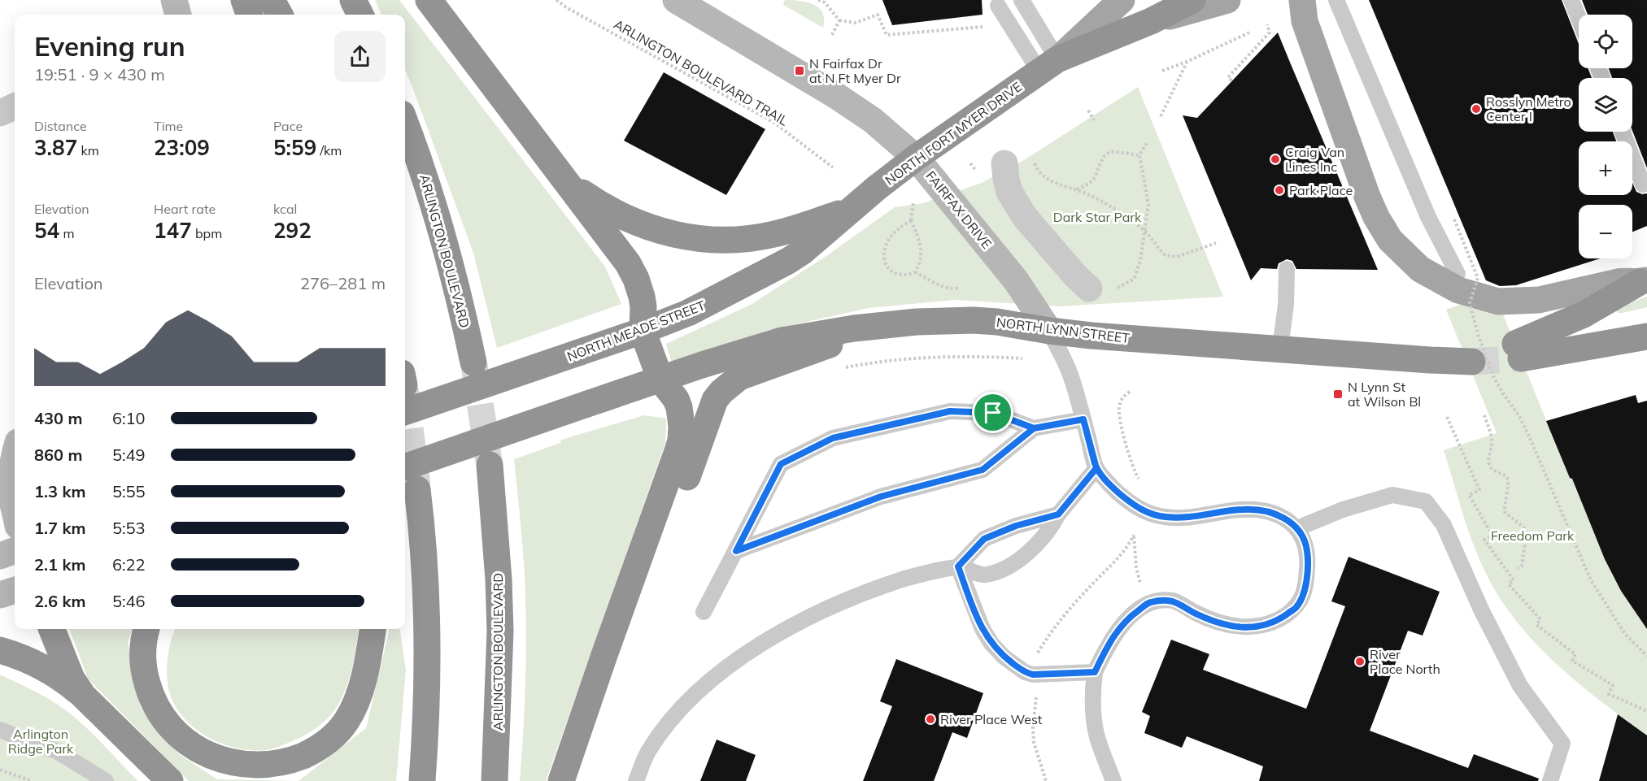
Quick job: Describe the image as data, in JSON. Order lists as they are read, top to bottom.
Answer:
{
  "streets": {
    "highway": [
      "NORTH FORT MYER DRIVE",
      "ARLINGTON BOULEVARD",
      "NORTH LYNN STREET",
      "NORTH MEADE STREET"
    ],
    "street": ["FAIRFAX DRIVE"],
    "path": ["ARLINGTON BOULEVARD TRAIL"]
  },
  "crossings": [
    ["NORTH FORT MYER DRIVE", "FAIRFAX DRIVE"],
    ["NORTH FORT MYER DRIVE", "NORTH MEADE STREET"],
    ["FAIRFAX DRIVE", "NORTH LYNN STREET"]
  ],
  "parks": ["Dark Star Park", "Freedom Park", "Arlington Ridge Park"],
  "places": {
    "transit": ["N Fairfax Dr at N Ft Myer Dr", "N Lynn St at Wilson Bl"],
    "other": [
      "Rosslyn Metro Center I",
      "Craig Van Lines Inc",
      "Park Place",
      "River Place North",
      "River Place West"
    ]
  },
  "page": {
    "map_buttons": ["+", "−"],
    "heading": ["Evening run", "19:51 · 9 × 430 m"],
    "stats": [
      ["Distance", "3.87 km"],
      ["Time", "23:09"],
      ["Pace", "5:59 /km"],
      ["Elevation", "54 m"],
      ["Heart rate", "147 bpm"],
      ["kcal", "292"]
    ],
    "chart": ["Elevation", "276–281 m"],
    "list": [
      {
        "name": "430 m",
        "note": "6:10"
      },
      {
        "name": "860 m",
        "note": "5:49"
      },
      {
        "name": "1.3 km",
        "note": "5:55"
      },
      {
        "name": "1.7 km",
        "note": "5:53"
      },
      {
        "name": "2.1 km",
        "note": "6:22"
      },
      {
        "name": "2.6 km",
        "note": "5:46"
      }
    ]
  }
}
